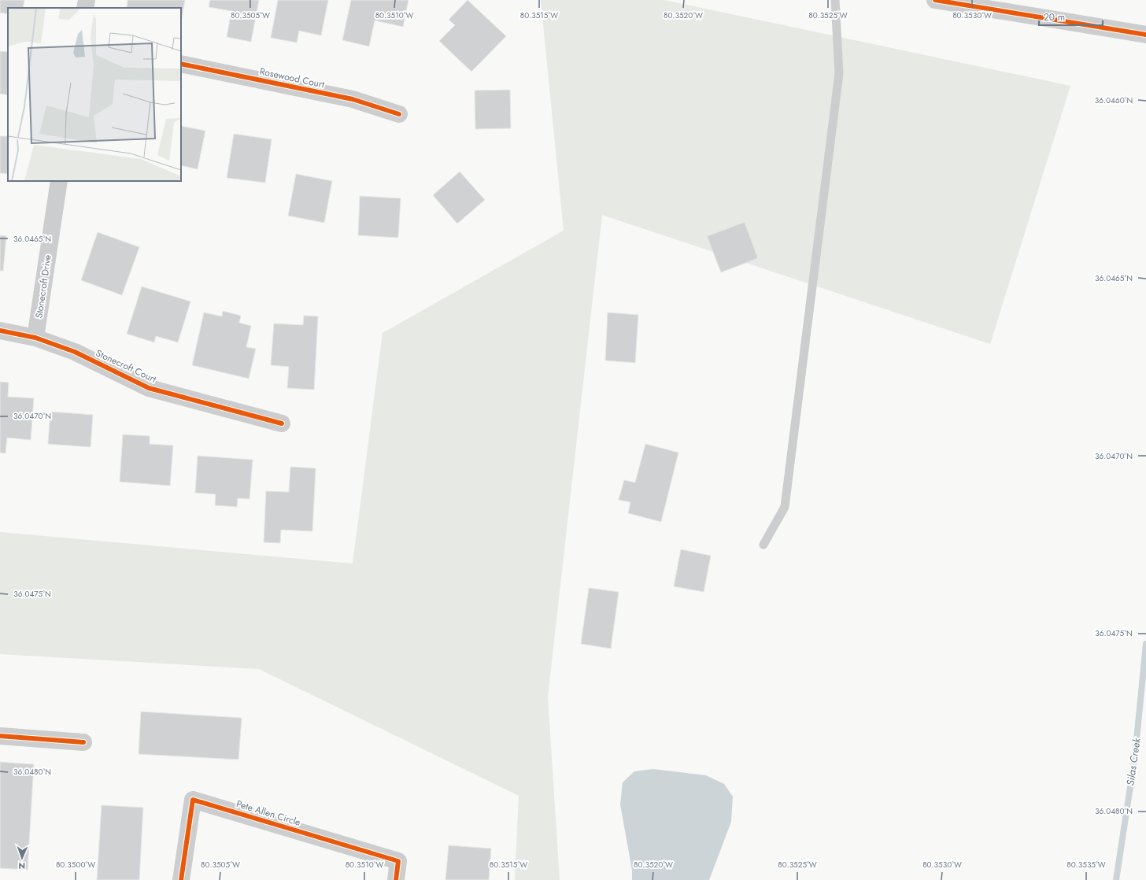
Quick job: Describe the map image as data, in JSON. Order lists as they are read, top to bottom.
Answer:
{
  "streets": {
    "street": [
      "Rosewood Court",
      "Stonecroft Drive",
      "Stonecroft Court",
      "Pete Allen Circle"
    ]
  },
  "crossings": [
    ["Stonecroft Drive", "Stonecroft Court"]
  ],
  "water": ["Silas Creek"],
  "scale_bar": "20 m",
  "north": "bottom",
  "coordinates": [
    "80.3505°W",
    "80.3510°W",
    "80.3515°W",
    "80.3520°W",
    "80.3525°W",
    "80.3530°W",
    "36.0460°N",
    "36.0465°N",
    "36.0470°N",
    "36.0475°N",
    "36.0480°N",
    "80.3500°W",
    "80.3535°W"
  ]
}
